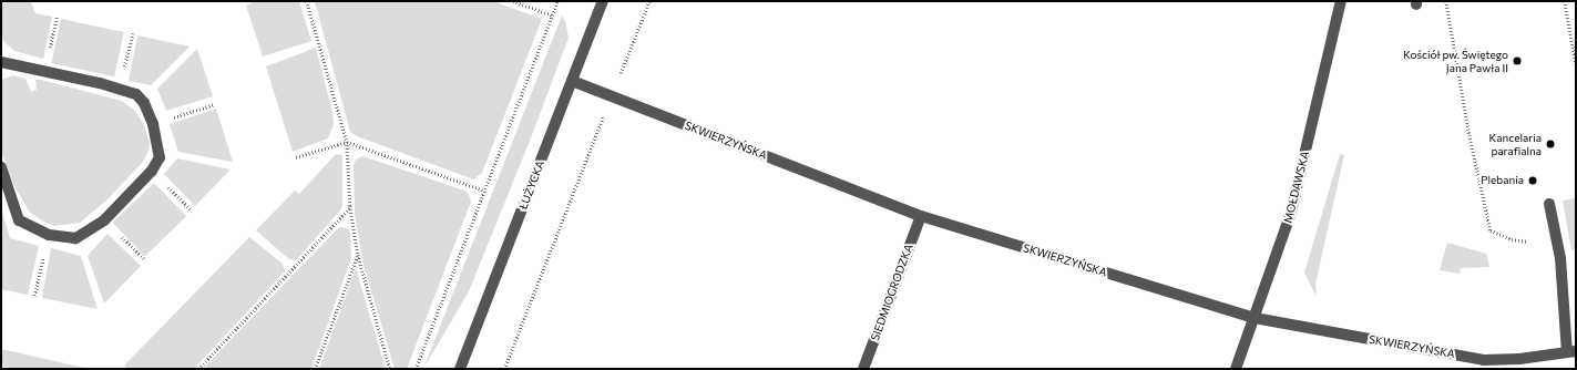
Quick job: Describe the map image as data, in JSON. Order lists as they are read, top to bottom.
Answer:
{
  "streets": {
    "street": [
      "SKWIERZYŃSKA",
      "ŁUŻYCKA",
      "MOŁDAWSKA",
      "SIEDMIOGRODZKA"
    ]
  },
  "crossings": [
    ["SKWIERZYŃSKA", "ŁUŻYCKA"],
    ["SKWIERZYŃSKA", "MOŁDAWSKA"],
    ["SKWIERZYŃSKA", "SIEDMIOGRODZKA"]
  ],
  "places": ["Kościół pw. Świętego Jana Pawła II", "Kancelaria parafialna", "Plebania"]
}
